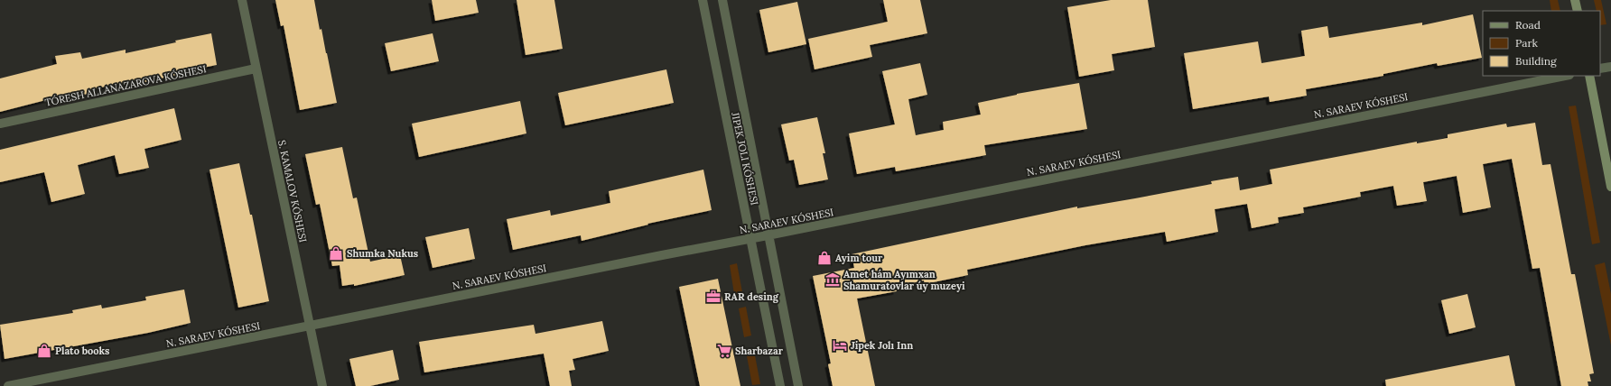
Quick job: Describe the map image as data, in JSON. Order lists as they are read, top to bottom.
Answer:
{
  "streets": {
    "street": ["TÓRESH ALLANAZAROVA KÓSHESI", "N. SARAEV KÓSHESI", "S. KAMALOV KÓSHESI"]
  },
  "crossings": [
    ["TÓRESH ALLANAZAROVA KÓSHESI", "S. KAMALOV KÓSHESI"],
    ["N. SARAEV KÓSHESI", "S. KAMALOV KÓSHESI"]
  ],
  "places": {
    "shop": ["Shumka Nukus", "Ayim tour", "Plato books"],
    "museum": ["Amet hám Ayımxan Shamuratovlar úy muzeyi"],
    "office": ["RAR desing"],
    "hotel": ["Jipek Jolı Inn"],
    "supermarket": ["Sharbazar"]
  },
  "legend": ["Road", "Park", "Building"]
}
